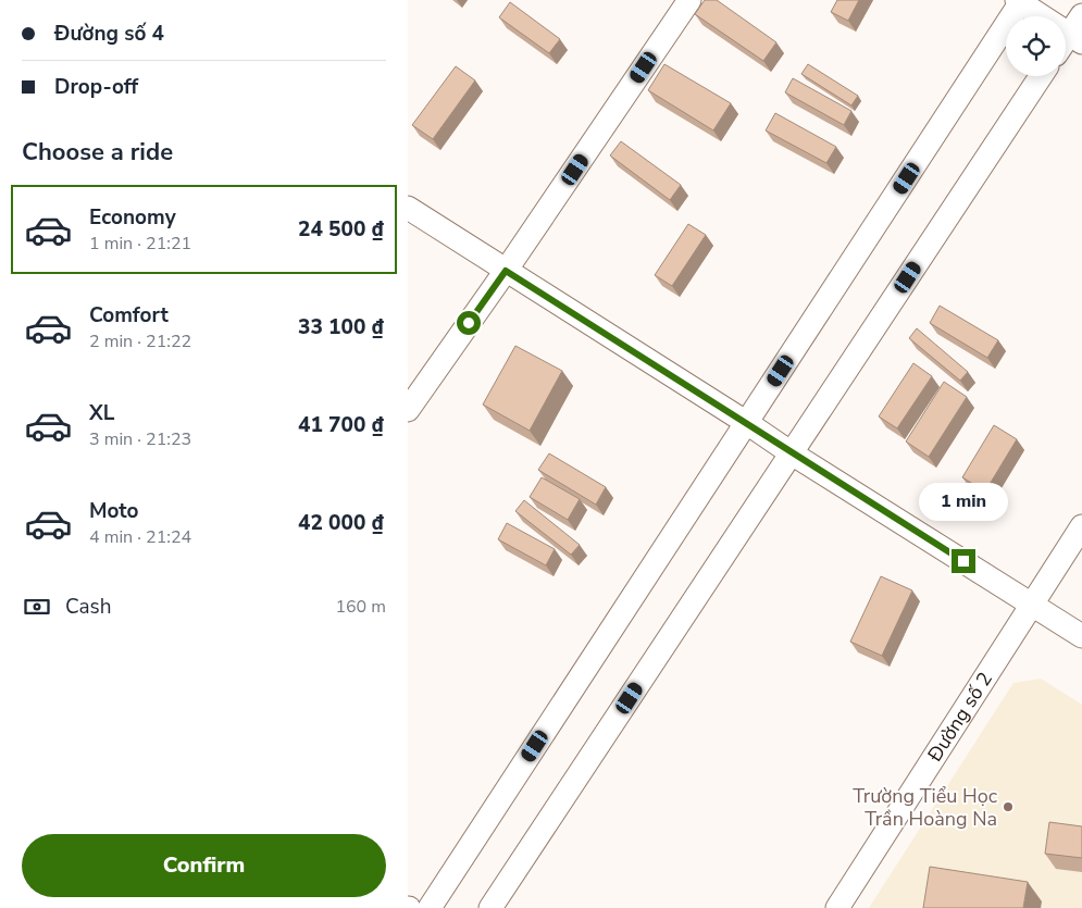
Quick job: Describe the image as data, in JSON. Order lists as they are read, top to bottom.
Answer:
{
  "streets": {
    "street": ["Đường số 2"]
  },
  "places": ["Trường Tiểu Học Trần Hoàng Na"],
  "page": {
    "banner": ["Đường số 4", "Drop-off"],
    "heading": "Choose a ride",
    "list": [
      {
        "name": "Economy",
        "note": "1 min · 21:21",
        "value": "24 500 ₫"
      },
      {
        "name": "Comfort",
        "note": "2 min · 21:22",
        "value": "33 100 ₫"
      },
      {
        "name": "XL",
        "note": "3 min · 21:23",
        "value": "41 700 ₫"
      },
      {
        "name": "Moto",
        "note": "4 min · 21:24",
        "value": "42 000 ₫"
      }
    ],
    "bubble": "1 min",
    "pay": ["Cash", "160 m"],
    "buttons": "Confirm"
  }
}
